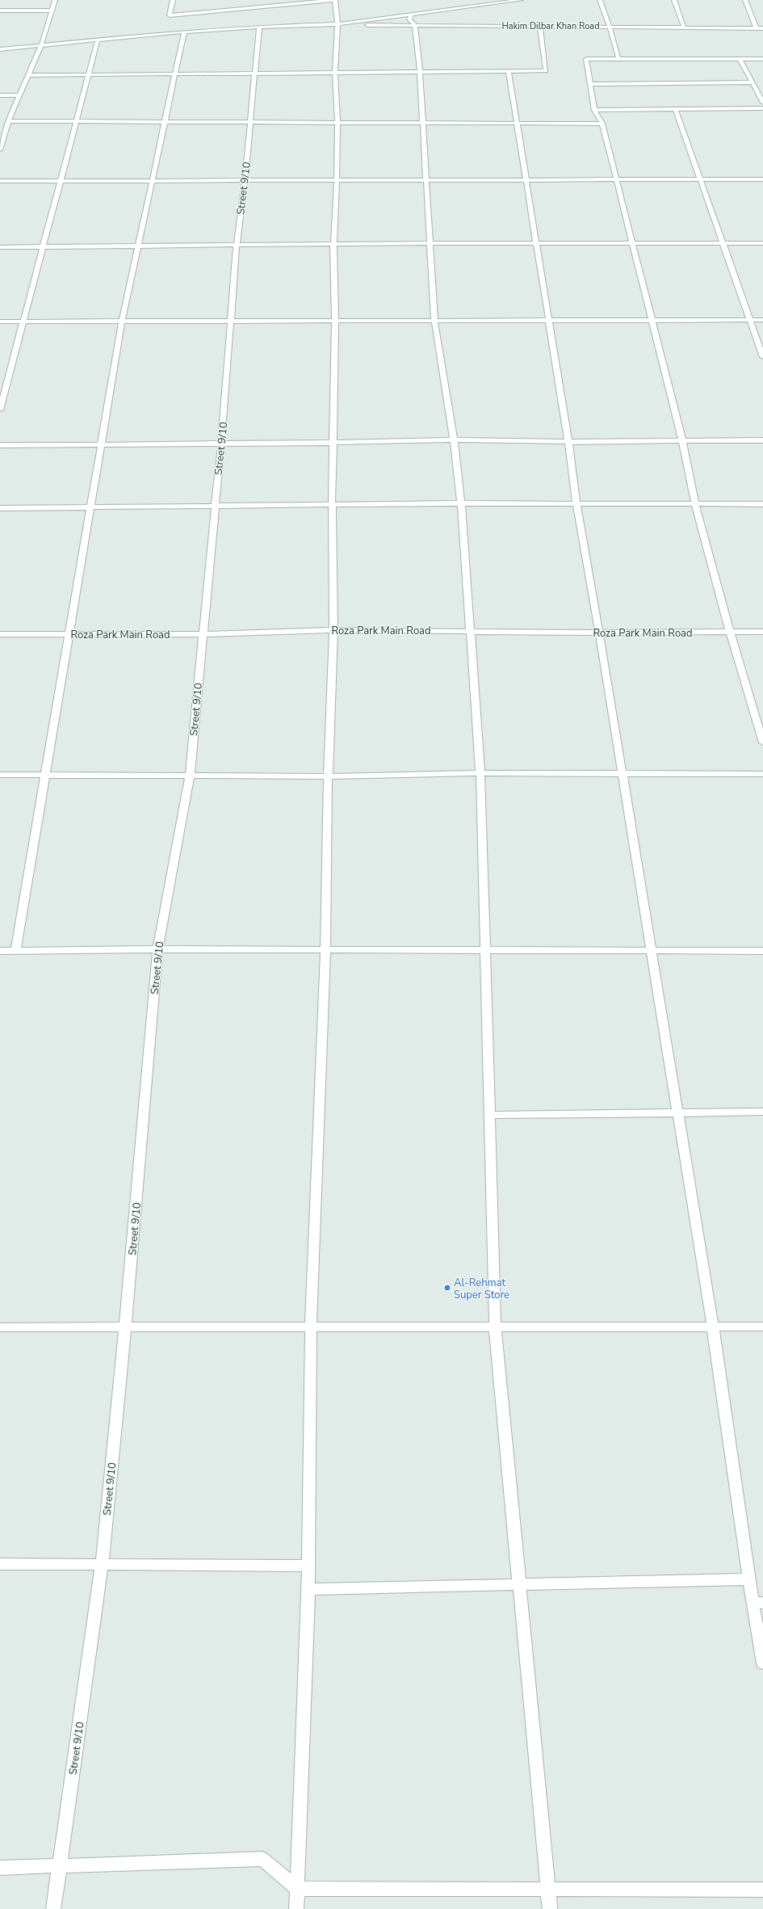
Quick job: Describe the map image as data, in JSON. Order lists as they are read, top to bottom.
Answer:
{
  "streets": {
    "street": ["Hakim Dilbar Khan Road", "Street 9/10", "Roza Park Main Road"]
  },
  "crossings": [
    ["Street 9/10", "Roza Park Main Road"]
  ],
  "places": ["Al-Rehmat Super Store"]
}
